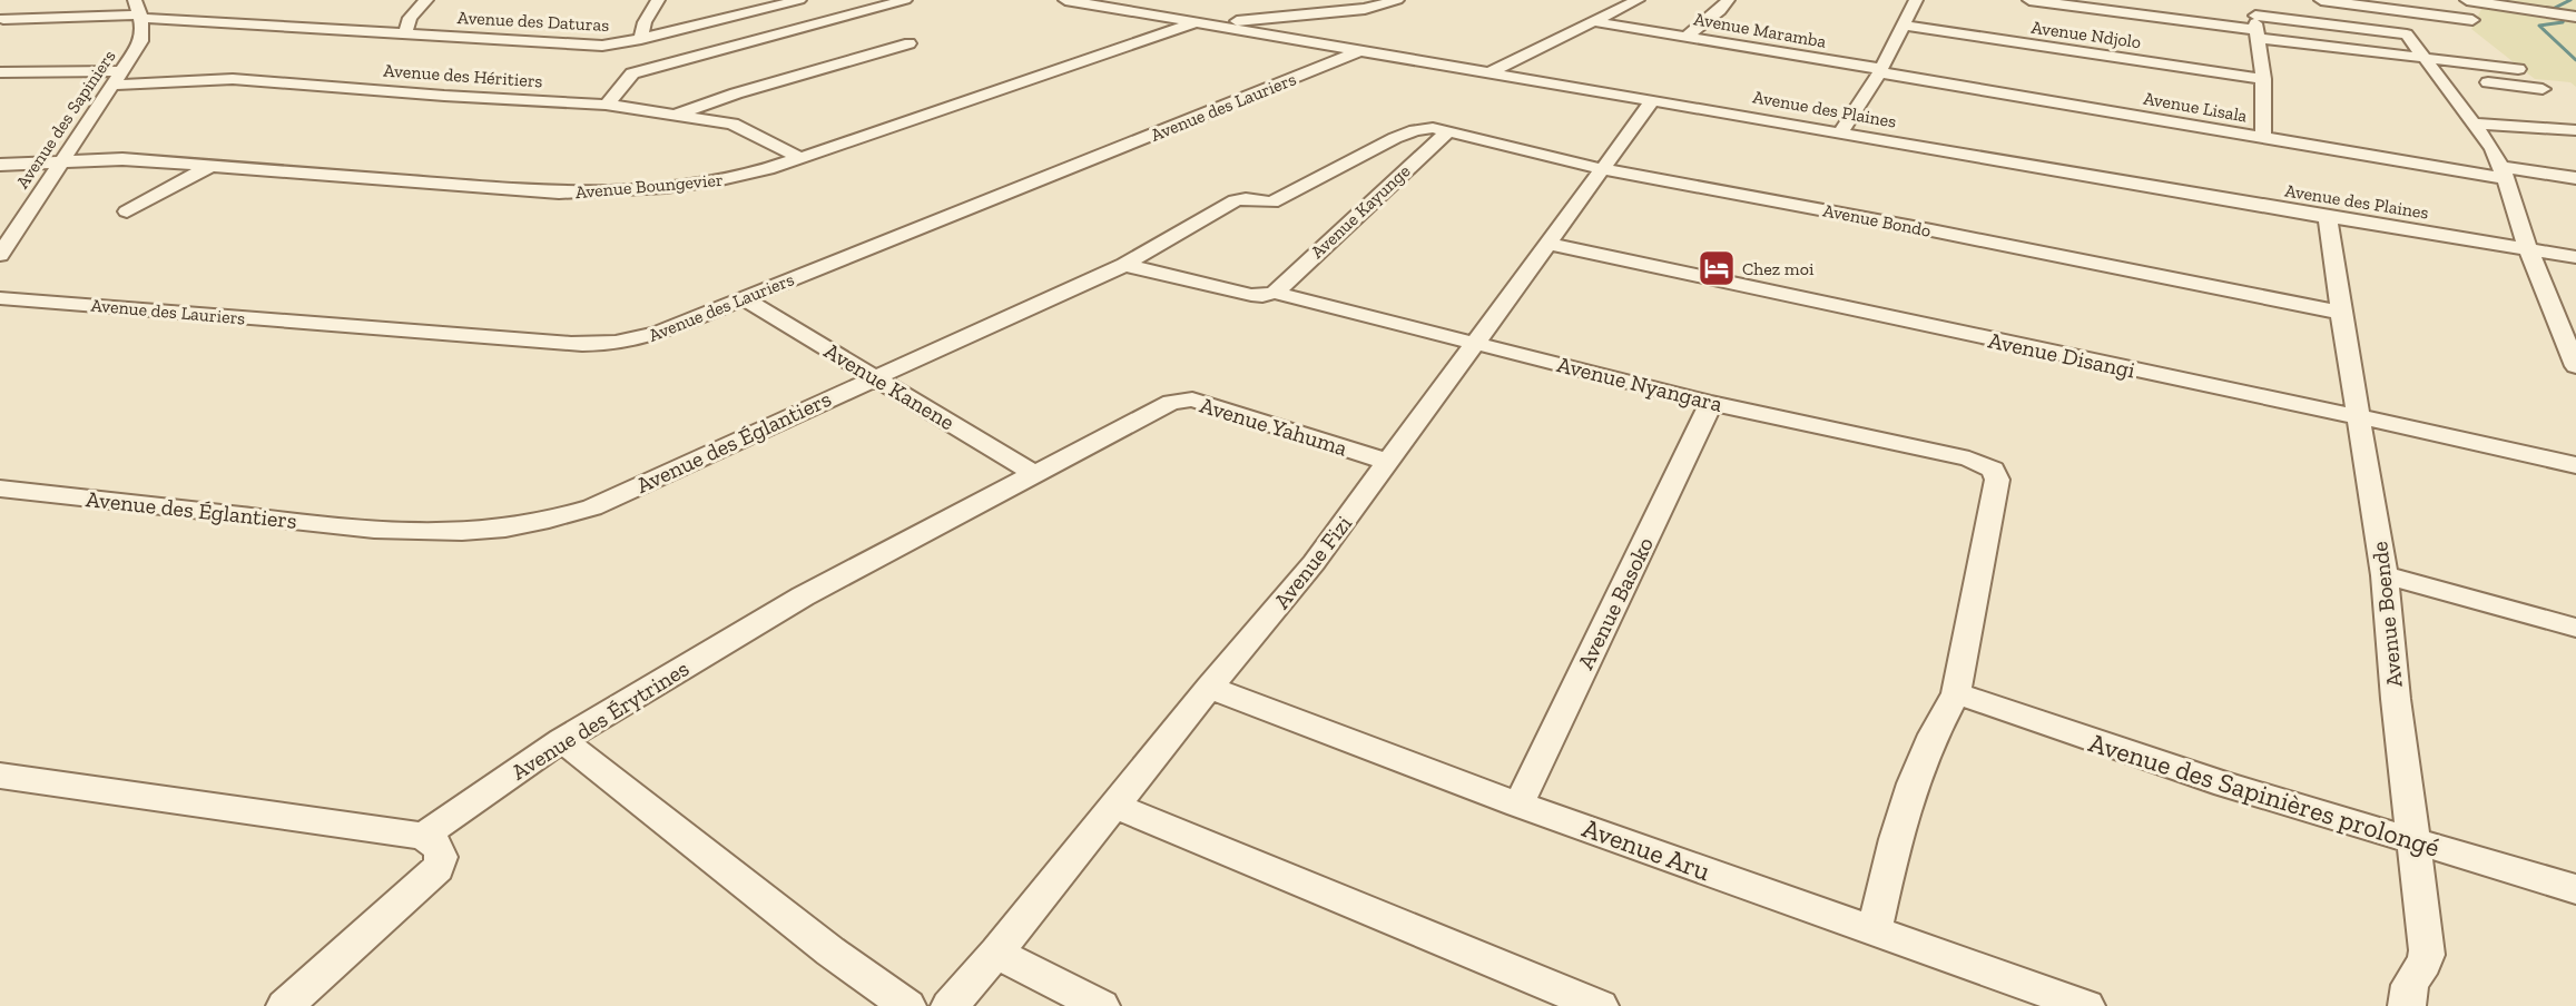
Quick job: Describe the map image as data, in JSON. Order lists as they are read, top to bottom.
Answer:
{
  "streets": {
    "street": [
      "Avenue des Daturas",
      "Avenue Maramba",
      "Avenue Ndjolo",
      "Avenue des Héritiers",
      "Avenue des Lauriers",
      "Avenue Lisala",
      "Avenue des Plaines",
      "Avenue des Sapiniers",
      "Avenue Boungevier",
      "Avenue Kayunge",
      "Avenue Bondo",
      "Avenue Disangi",
      "Avenue Nyangara",
      "Avenue Kanene",
      "Avenue Yahuma",
      "Avenue des Églantiers",
      "Avenue Fizi",
      "Avenue Basoko",
      "Avenue Boende",
      "Avenue des Érytrines",
      "Avenue des Sapinières prolongé",
      "Avenue Aru"
    ]
  },
  "crossings": [
    ["Avenue des Daturas", "Avenue des Sapiniers"],
    ["Avenue Maramba", "Avenue Lisala"],
    ["Avenue des Héritiers", "Avenue des Sapiniers"],
    ["Avenue des Héritiers", "Avenue Boungevier"],
    ["Avenue des Lauriers", "Avenue des Plaines"],
    ["Avenue des Lauriers", "Avenue Kanene"],
    ["Avenue des Plaines", "Avenue Boungevier"],
    ["Avenue des Plaines", "Avenue Fizi"],
    ["Avenue des Plaines", "Avenue Boende"],
    ["Avenue des Sapiniers", "Avenue Boungevier"],
    ["Avenue Kayunge", "Avenue Bondo"],
    ["Avenue Kayunge", "Avenue Nyangara"],
    ["Avenue Bondo", "Avenue des Églantiers"],
    ["Avenue Bondo", "Avenue Fizi"],
    ["Avenue Bondo", "Avenue Boende"],
    ["Avenue Disangi", "Avenue Fizi"],
    ["Avenue Disangi", "Avenue Boende"],
    ["Avenue Nyangara", "Avenue des Églantiers"],
    ["Avenue Nyangara", "Avenue Fizi"],
    ["Avenue Nyangara", "Avenue Basoko"],
    ["Avenue Nyangara", "Avenue des Sapinières prolongé"],
    ["Avenue Kanene", "Avenue des Églantiers"],
    ["Avenue Kanene", "Avenue des Érytrines"],
    ["Avenue Yahuma", "Avenue Fizi"],
    ["Avenue Yahuma", "Avenue des Érytrines"],
    ["Avenue Fizi", "Avenue Aru"],
    ["Avenue Basoko", "Avenue Aru"],
    ["Avenue Boende", "Avenue des Sapinières prolongé"]
  ],
  "places": {
    "hotel": ["Chez moi"]
  }
}
